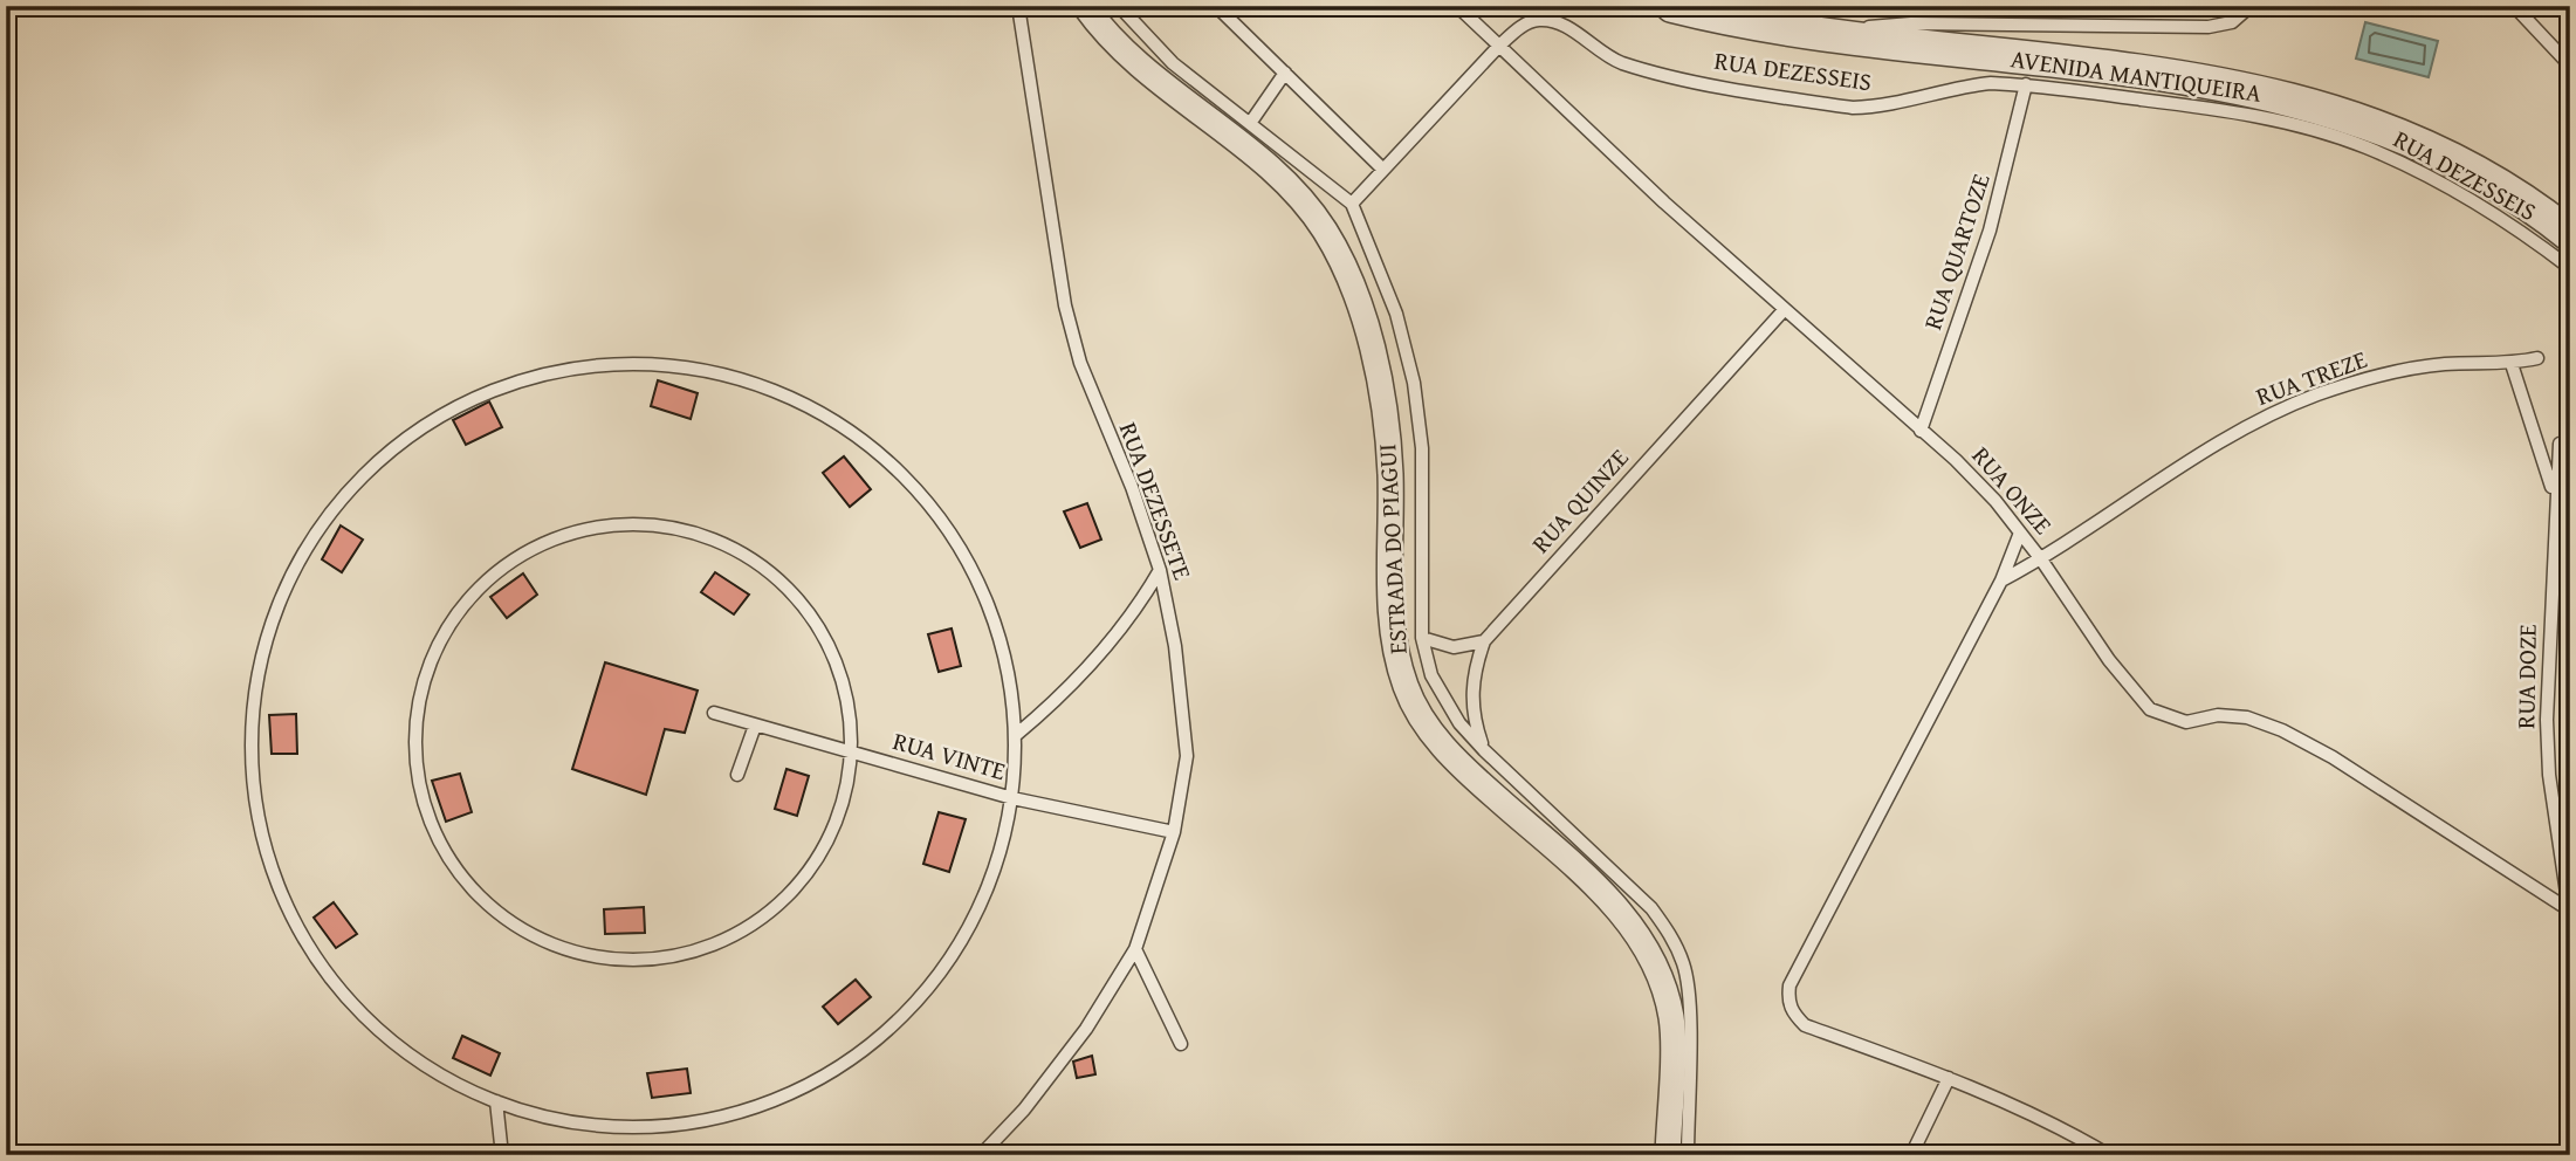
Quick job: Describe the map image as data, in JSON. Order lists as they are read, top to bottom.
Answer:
{
  "streets": {
    "street": ["AVENIDA MANTIQUEIRA", "ESTRADA DO PIAGUI"],
    "lane": [
      "RUA DEZESSEIS",
      "RUA QUARTOZE",
      "RUA TREZE",
      "RUA ONZE",
      "RUA DEZESSETE",
      "RUA QUINZE",
      "RUA DOZE",
      "RUA VINTE"
    ]
  },
  "crossings": [
    ["RUA DEZESSEIS", "RUA QUARTOZE"],
    ["RUA DEZESSEIS", "RUA ONZE"],
    ["RUA QUARTOZE", "RUA ONZE"],
    ["RUA TREZE", "RUA ONZE"],
    ["RUA ONZE", "RUA QUINZE"],
    ["RUA ONZE", "RUA DOZE"],
    ["RUA DEZESSETE", "RUA VINTE"]
  ]
}
